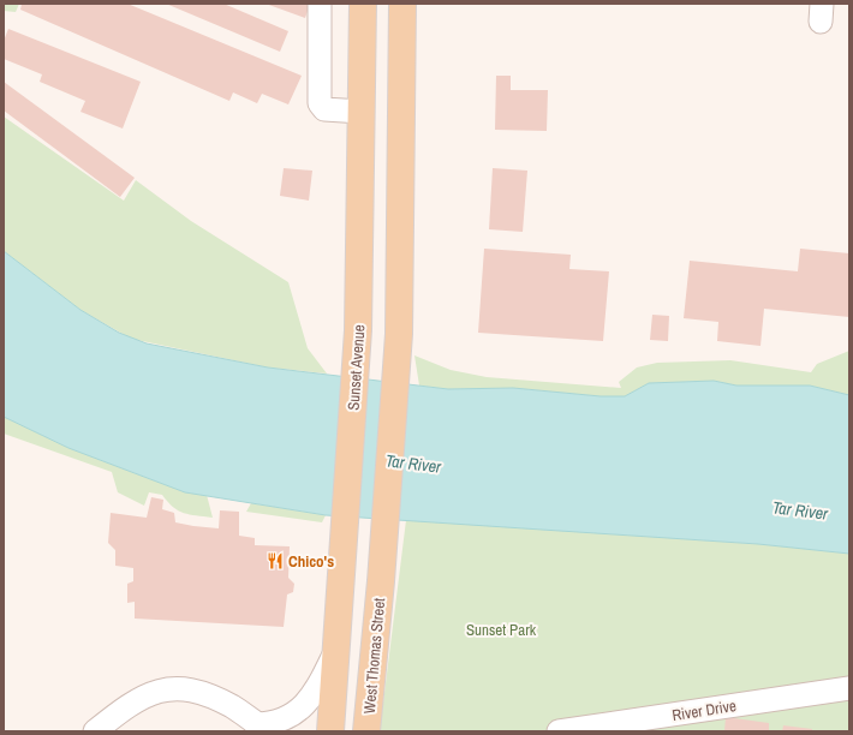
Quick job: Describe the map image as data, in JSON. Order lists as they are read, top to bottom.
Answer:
{
  "streets": {
    "main road": ["Sunset Avenue", "West Thomas Street"],
    "street": ["River Drive"]
  },
  "water": ["Tar River"],
  "parks": ["Sunset Park"],
  "places": {
    "restaurant": ["Chico's"]
  }
}
